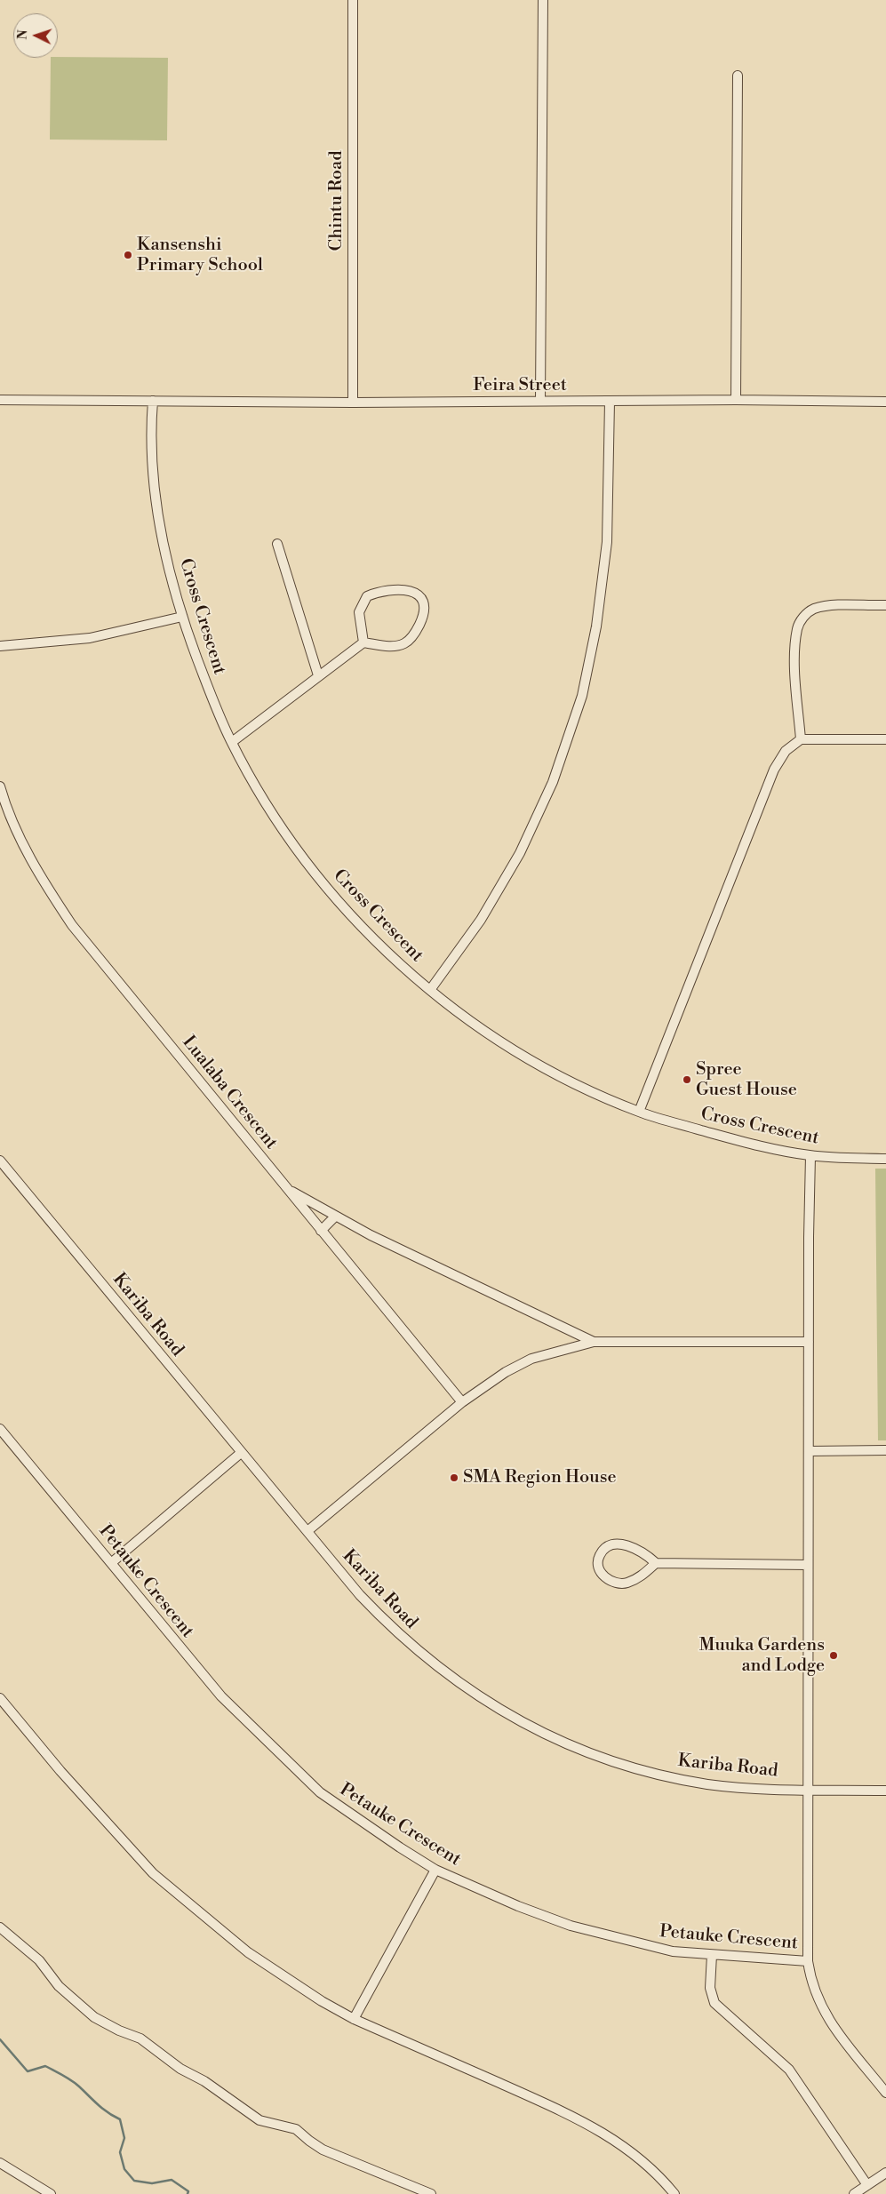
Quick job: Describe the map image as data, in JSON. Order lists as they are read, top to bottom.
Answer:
{
  "streets": {
    "street": [
      "Chintu Road",
      "Feira Street",
      "Cross Crescent",
      "Lualaba Crescent",
      "Kariba Road",
      "Petauke Crescent"
    ]
  },
  "crossings": [
    ["Chintu Road", "Feira Street"],
    ["Feira Street", "Cross Crescent"]
  ],
  "places": [
    "Kansenshi Primary School",
    "Spree Guest House",
    "SMA Region House",
    "Muuka Gardens and Lodge"
  ],
  "north": "left"
}
